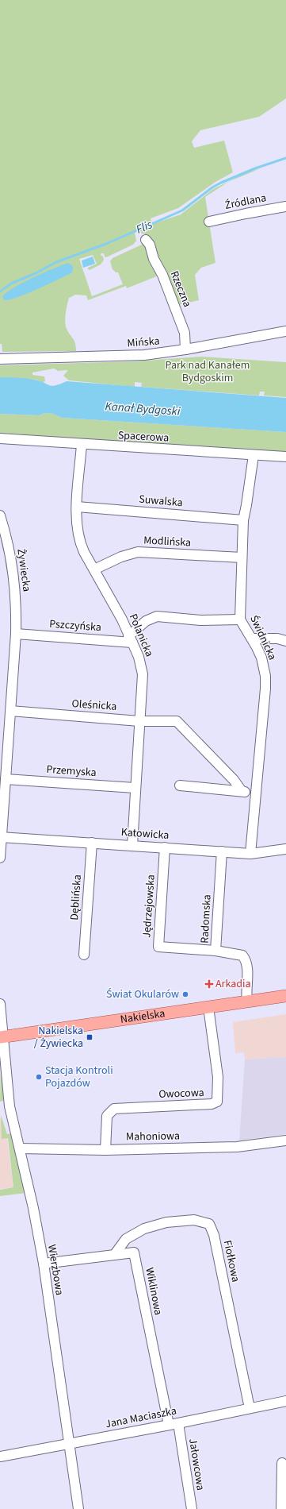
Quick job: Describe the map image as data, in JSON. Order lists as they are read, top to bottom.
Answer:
{
  "streets": {
    "main road": ["Nakielska"],
    "street": [
      "Źródlana",
      "Rzeczna",
      "Mińska",
      "Spacerowa",
      "Suwalska",
      "Modlińska",
      "Żywiecka",
      "Pszczyńska",
      "Polanicka",
      "Świdnicka",
      "Oleśnicka",
      "Przemyska",
      "Katowicka",
      "Dęblińska",
      "Jędrzejowska",
      "Radomska",
      "Owocowa",
      "Mahoniowa",
      "Fiołkowa",
      "Wierzbowa",
      "Wiklinowa",
      "Jana Maciaszka",
      "Jałowcowa"
    ]
  },
  "crossings": [
    ["Rzeczna", "Mińska"],
    ["Spacerowa", "Polanicka"],
    ["Spacerowa", "Świdnicka"],
    ["Suwalska", "Polanicka"],
    ["Suwalska", "Świdnicka"],
    ["Modlińska", "Polanicka"],
    ["Modlińska", "Świdnicka"],
    ["Żywiecka", "Pszczyńska"],
    ["Żywiecka", "Oleśnicka"],
    ["Żywiecka", "Przemyska"],
    ["Żywiecka", "Katowicka"],
    ["Pszczyńska", "Polanicka"],
    ["Polanicka", "Oleśnicka"],
    ["Polanicka", "Przemyska"],
    ["Polanicka", "Katowicka"],
    ["Świdnicka", "Katowicka"],
    ["Katowicka", "Dęblińska"],
    ["Katowicka", "Jędrzejowska"],
    ["Katowicka", "Radomska"],
    ["Jędrzejowska", "Radomska"],
    ["Radomska", "Nakielska"],
    ["Nakielska", "Owocowa"],
    ["Nakielska", "Wierzbowa"],
    ["Owocowa", "Mahoniowa"],
    ["Mahoniowa", "Wierzbowa"],
    ["Fiołkowa", "Wiklinowa"],
    ["Fiołkowa", "Jana Maciaszka"],
    ["Wierzbowa", "Jana Maciaszka"],
    ["Wiklinowa", "Jana Maciaszka"],
    ["Wiklinowa", "Jałowcowa"],
    ["Jana Maciaszka", "Jałowcowa"]
  ],
  "water": ["Flis", "Kanał Bydgoski"],
  "parks": ["Park nad Kanałem Bydgoskim"],
  "places": {
    "health": ["Arkadia"],
    "other": ["Świat Okularów", "Stacja Kontroli Pojazdów"],
    "transit": ["Nakielska / Żywiecka"]
  }
}
